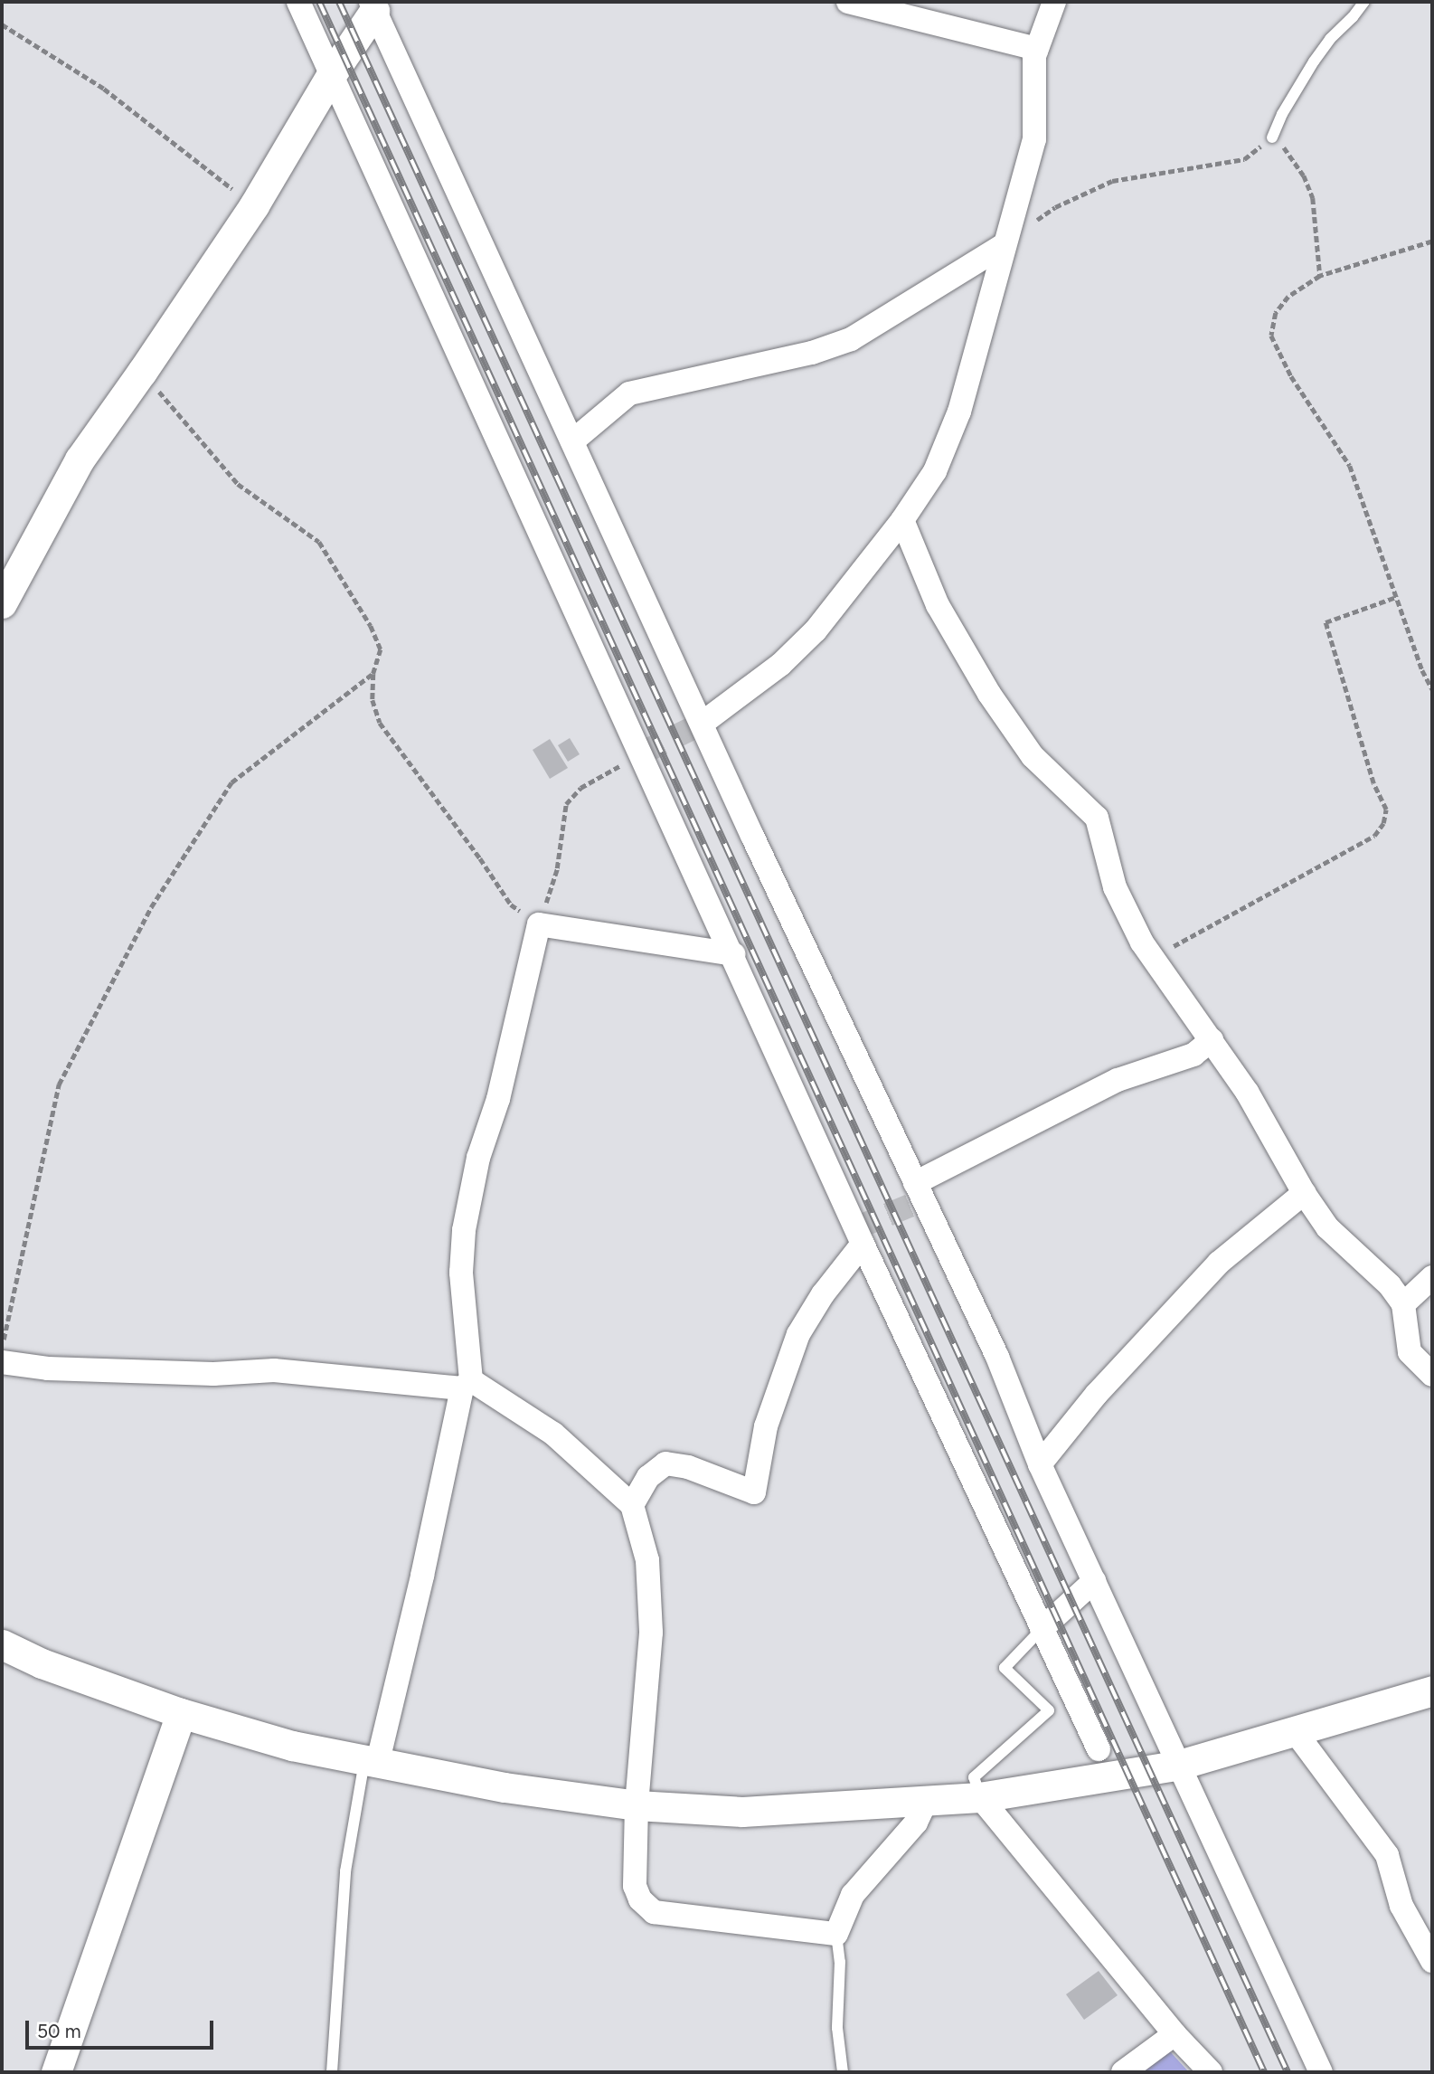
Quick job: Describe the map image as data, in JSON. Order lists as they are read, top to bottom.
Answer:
{
  "scale_bar": "50 m"
}
